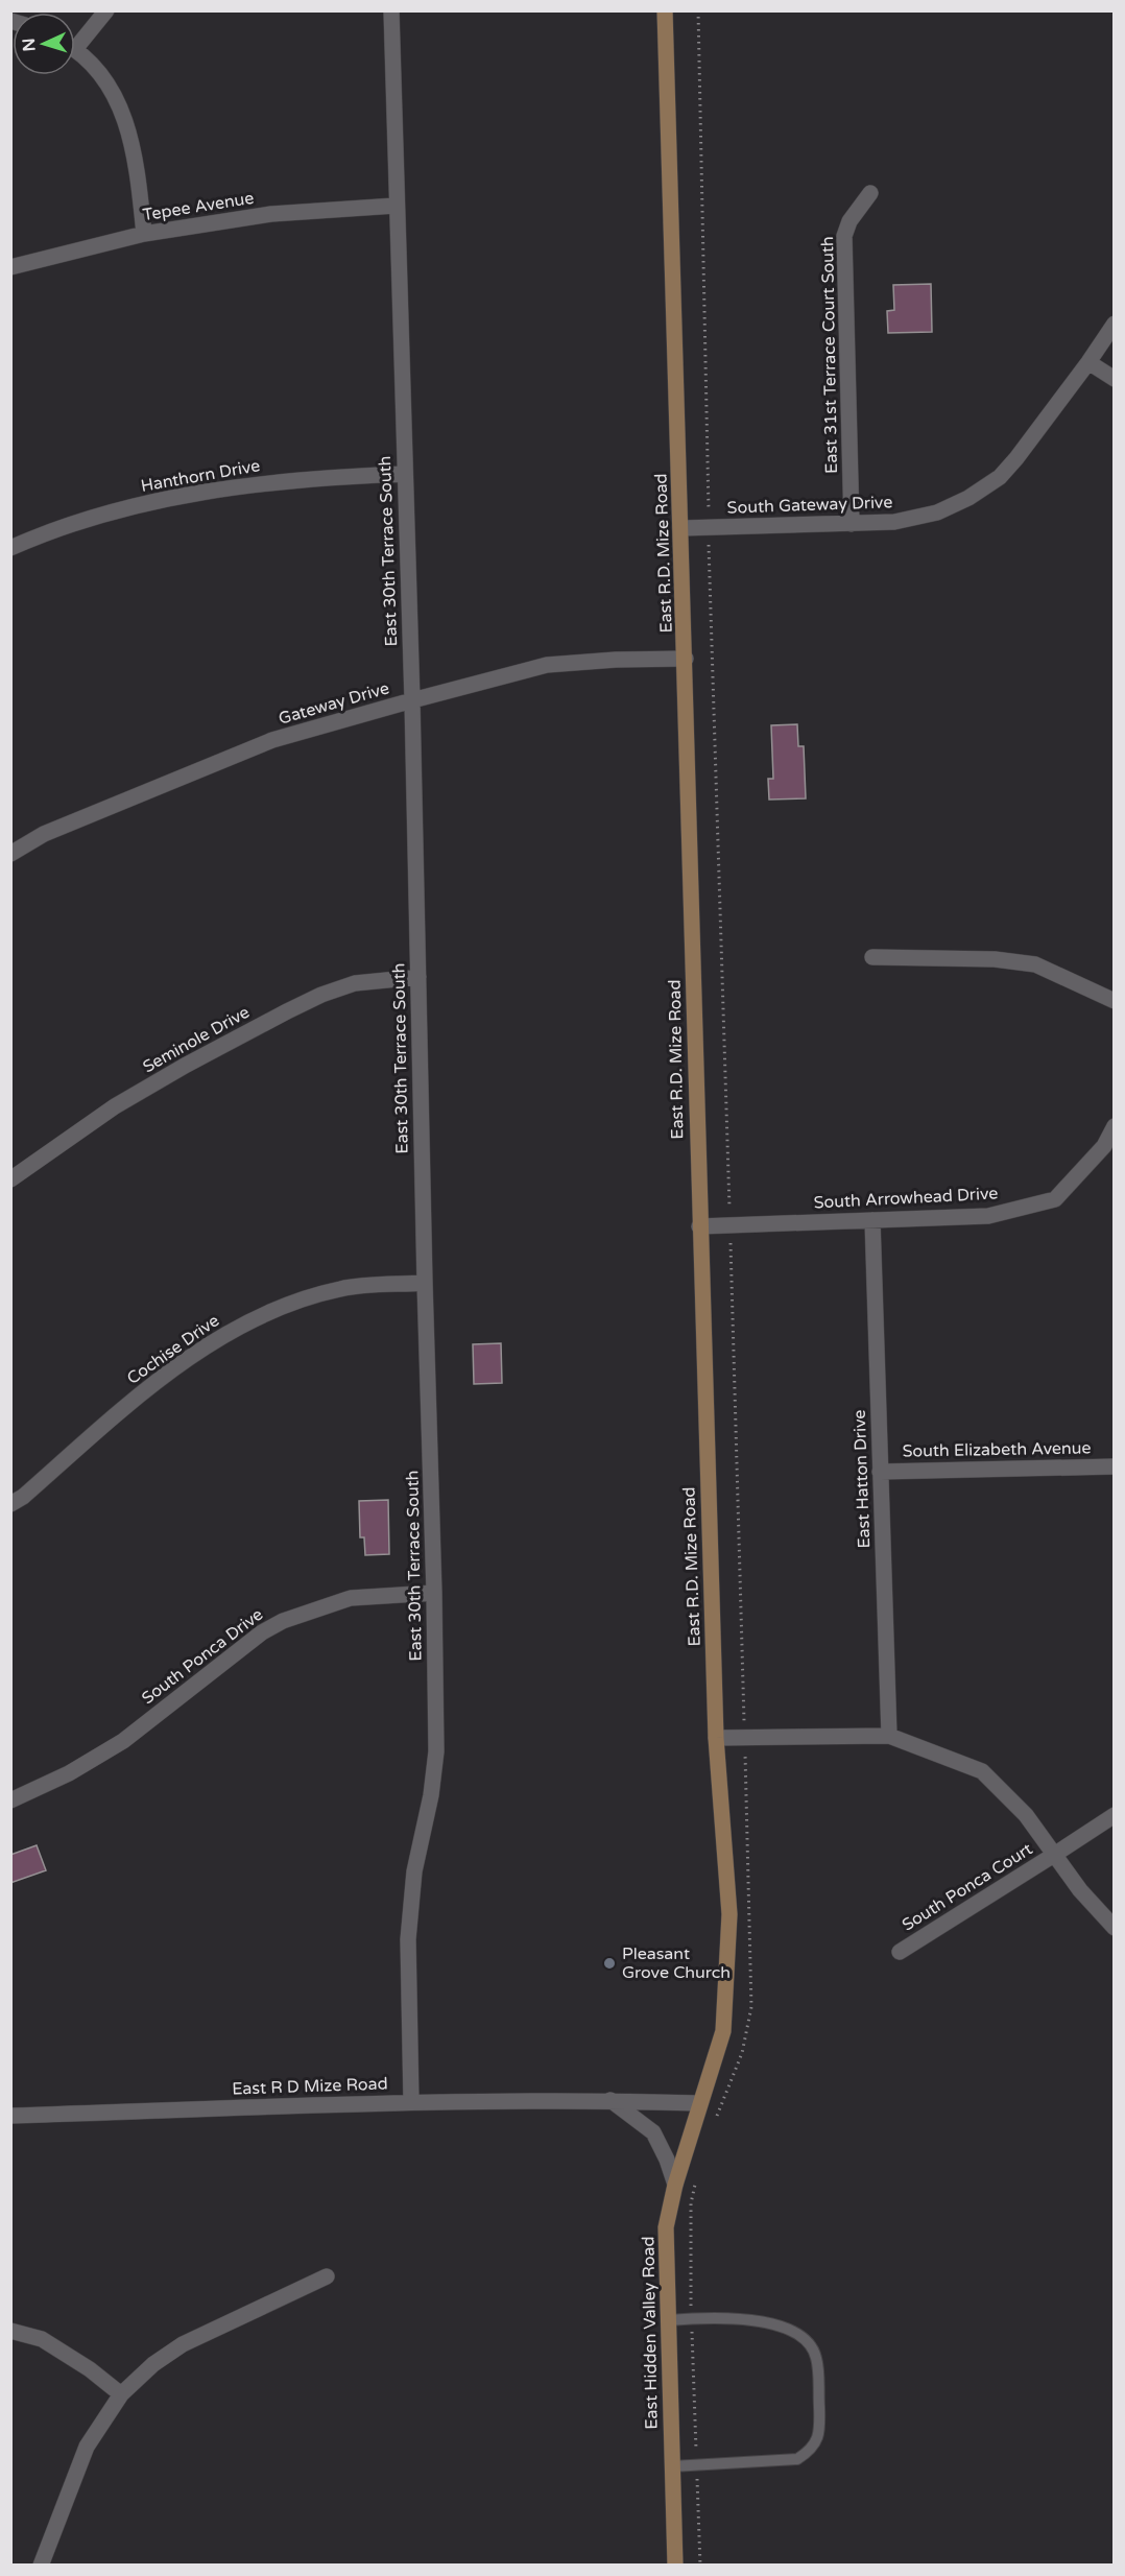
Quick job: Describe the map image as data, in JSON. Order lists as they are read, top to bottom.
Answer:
{
  "streets": {
    "main road": ["East R.D. Mize Road", "East Hidden Valley Road"],
    "street": [
      "Tepee Avenue",
      "East 31st Terrace Court South",
      "Hanthorn Drive",
      "South Gateway Drive",
      "East 30th Terrace South",
      "Gateway Drive",
      "Seminole Drive",
      "South Arrowhead Drive",
      "Cochise Drive",
      "South Elizabeth Avenue",
      "East Hatton Drive",
      "South Ponca Drive",
      "South Ponca Court",
      "East R D Mize Road"
    ]
  },
  "crossings": [
    ["Tepee Avenue", "East 30th Terrace South"],
    ["East 31st Terrace Court South", "South Gateway Drive"],
    ["Hanthorn Drive", "East 30th Terrace South"],
    ["South Gateway Drive", "East R.D. Mize Road"],
    ["East 30th Terrace South", "Gateway Drive"],
    ["East 30th Terrace South", "Seminole Drive"],
    ["East 30th Terrace South", "Cochise Drive"],
    ["East 30th Terrace South", "South Ponca Drive"],
    ["East 30th Terrace South", "East R D Mize Road"],
    ["East R.D. Mize Road", "Gateway Drive"],
    ["East R.D. Mize Road", "South Arrowhead Drive"],
    ["East R.D. Mize Road", "East R D Mize Road"],
    ["East R.D. Mize Road", "East Hidden Valley Road"],
    ["South Arrowhead Drive", "East Hatton Drive"],
    ["South Elizabeth Avenue", "East Hatton Drive"],
    ["East R D Mize Road", "East Hidden Valley Road"]
  ],
  "places": ["Pleasant Grove Church"],
  "north": "left"
}
